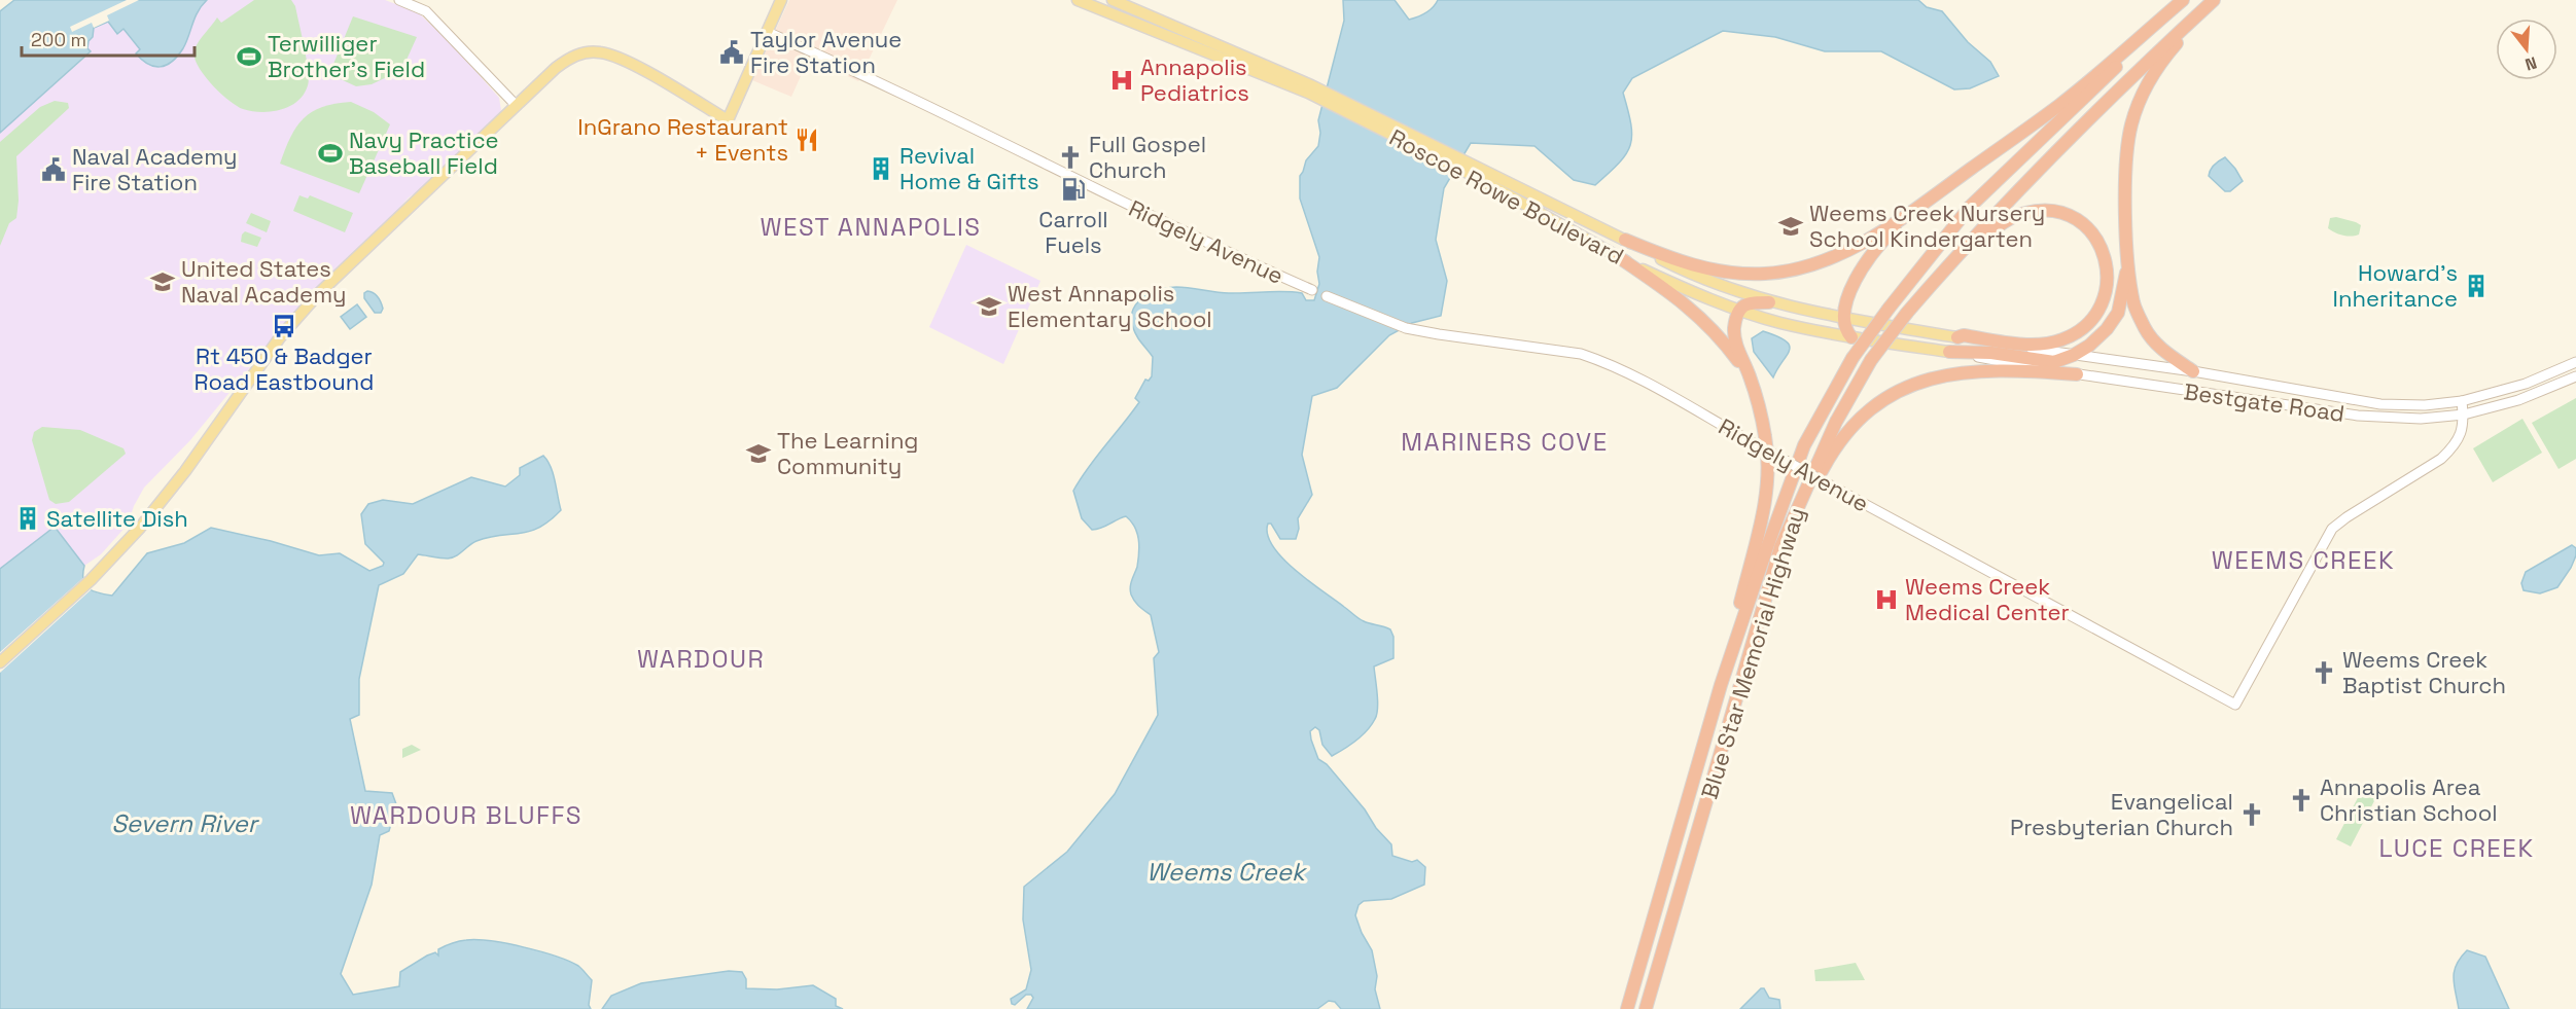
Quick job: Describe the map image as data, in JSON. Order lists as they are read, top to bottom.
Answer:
{
  "streets": {
    "highway": ["Blue Star Memorial Highway"],
    "main road": ["Roscoe Rowe Boulevard", "Ridgely Avenue", "Bestgate Road"]
  },
  "crossings": [
    ["Roscoe Rowe Boulevard", "Bestgate Road"],
    ["Ridgely Avenue", "Bestgate Road"]
  ],
  "districts": [
    "WEST ANNAPOLIS",
    "MARINERS COVE",
    "WEEMS CREEK",
    "WARDOUR",
    "WARDOUR BLUFFS",
    "LUCE CREEK"
  ],
  "water": ["Severn River", "Weems Creek"],
  "places": {
    "public building": ["Taylor Avenue Fire Station", "Naval Academy Fire Station"],
    "sports": ["Terwilliger Brother's Field", "Navy Practice Baseball Field"],
    "hospital": ["Annapolis Pediatrics", "Weems Creek Medical Center"],
    "restaurant": ["InGrano Restaurant + Events"],
    "church": [
      "Full Gospel Church",
      "Weems Creek Baptist Church",
      "Annapolis Area Christian School",
      "Evangelical Presbyterian Church"
    ],
    "building": ["Revival Home & Gifts", "Howard's Inheritance", "Satellite Dish"],
    "fuel station": ["Carroll Fuels"],
    "school or university": [
      "Weems Creek Nursery School Kindergarten",
      "United States Naval Academy",
      "West Annapolis Elementary School",
      "The Learning Community"
    ],
    "bus stop": ["Rt 450 & Badger Road Eastbound"]
  },
  "scale_bar": "200 m",
  "north": "bottom"
}
